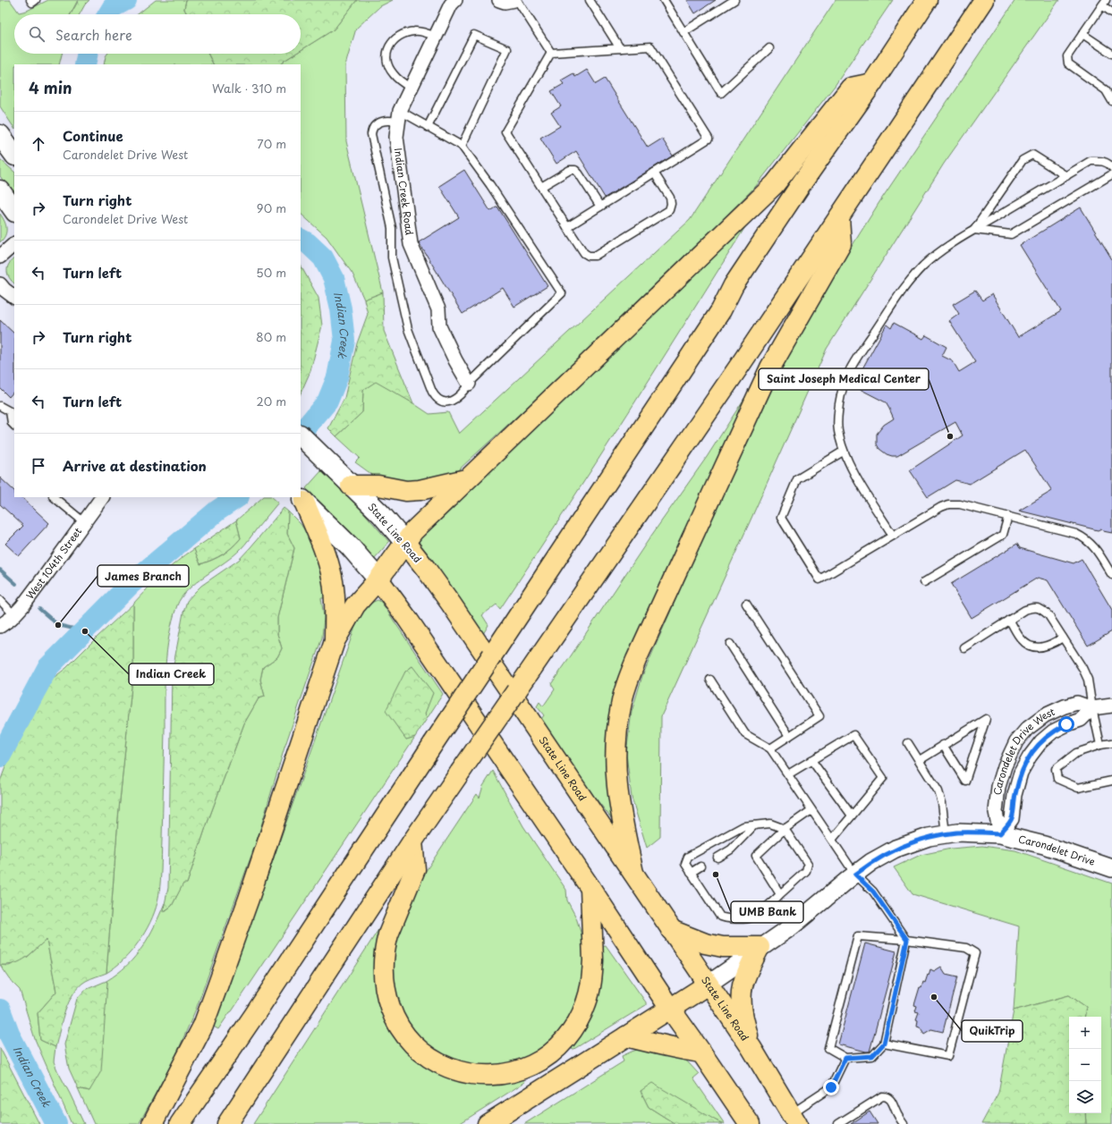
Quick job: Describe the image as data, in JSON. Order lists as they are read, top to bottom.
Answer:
{
  "streets": {
    "main road": ["State Line Road"],
    "street": [
      "Indian Creek Road",
      "West 104th Street",
      "Carondelet Drive West",
      "Carondelet Drive"
    ]
  },
  "crossings": [
    ["Carondelet Drive West", "Carondelet Drive"]
  ],
  "water": ["Indian Creek"],
  "places": [
    "Saint Joseph Medical Center",
    "James Branch",
    "Indian Creek",
    "UMB Bank",
    "QuikTrip"
  ],
  "page": {
    "search": "Search here",
    "heading": ["4 min", "Walk · 310 m"],
    "list": [
      ["Continue", "Carondelet Drive West", "70 m"],
      ["Turn right", "Carondelet Drive West", "90 m"],
      ["Turn left", "50 m"],
      ["Turn right", "80 m"],
      ["Turn left", "20 m"],
      "Arrive at destination"
    ],
    "map_buttons": ["+", "−"]
  }
}
